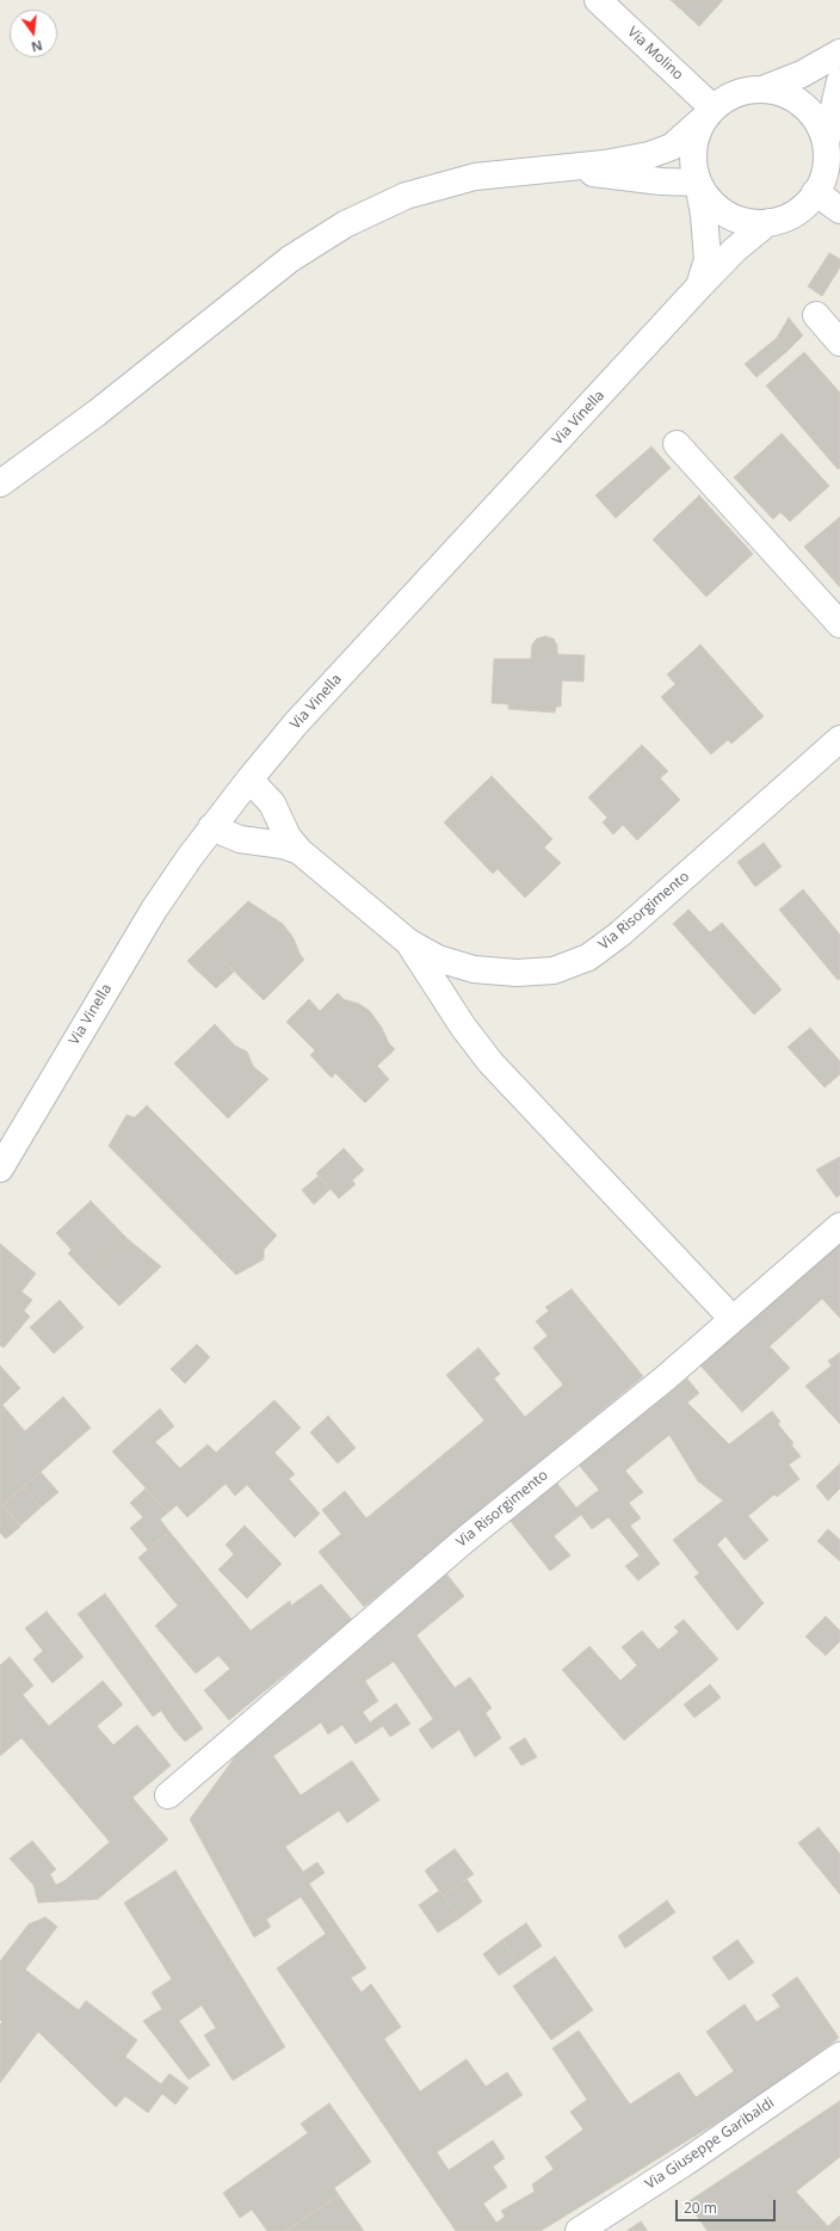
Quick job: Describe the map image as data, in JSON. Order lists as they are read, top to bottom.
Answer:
{
  "streets": {
    "street": [
      "Via Molino",
      "Via Vinella",
      "Via Risorgimento",
      "Via Giuseppe Garibaldi"
    ]
  },
  "crossings": [
    ["Via Molino", "Via Vinella"]
  ],
  "scale_bar": "20 m",
  "north": "bottom"
}
